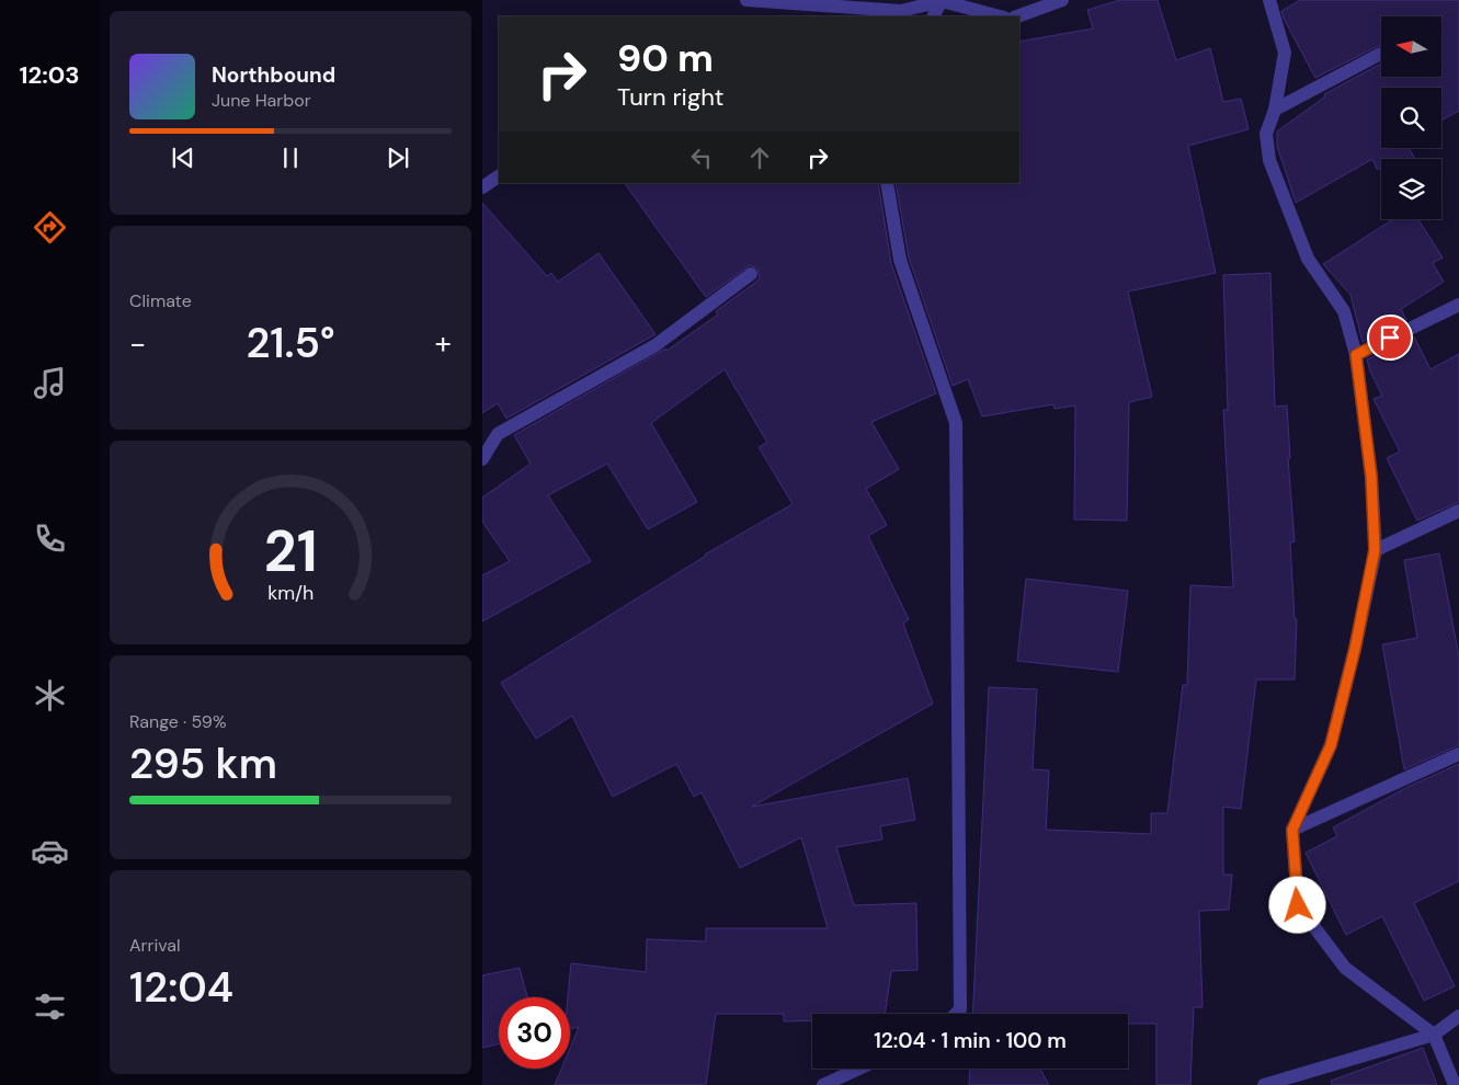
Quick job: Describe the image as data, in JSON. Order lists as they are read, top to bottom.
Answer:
{
  "north": "left",
  "page": {
    "tabs": "12:03",
    "turn": ["90 m", "Turn right"],
    "song": ["Northbound", "June Harbor"],
    "tile": [
      "Climate",
      ["Range · 59%", "295 km"],
      ["Arrival", "12:04"]
    ],
    "heat": ["−", "21.5°", "+"],
    "limit": "30",
    "trip": "12:04 · 1 min · 100 m",
    "gauge": ["21", "km/h"]
  }
}
